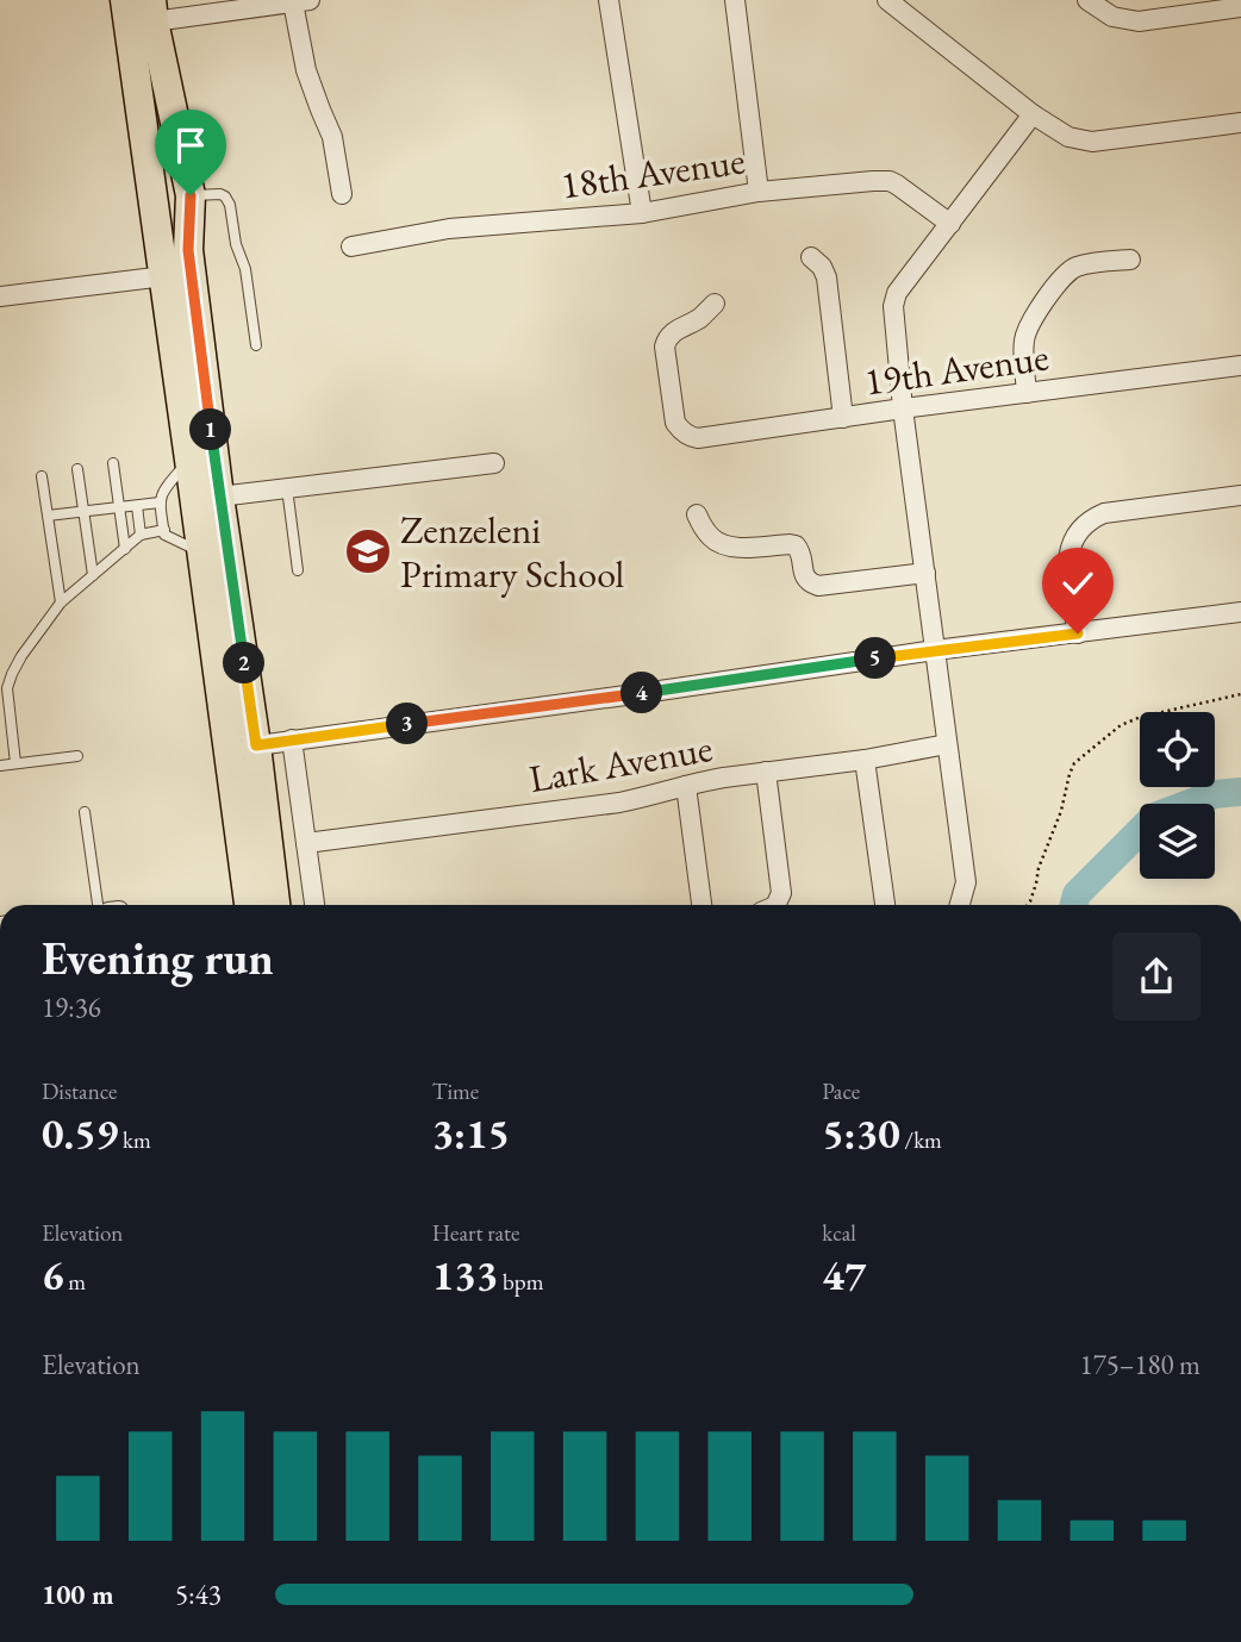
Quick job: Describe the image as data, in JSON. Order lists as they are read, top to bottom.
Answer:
{
  "streets": {
    "street": ["18th Avenue", "19th Avenue", "Lark Avenue"]
  },
  "places": {
    "school or university": ["Zenzeleni Primary School"]
  },
  "page": {
    "pins": [
      "1",
      "5",
      "2",
      "4",
      "3"
    ],
    "heading": ["Evening run", "19:36"],
    "stats": [
      ["Distance", "0.59 km"],
      ["Time", "3:15"],
      ["Pace", "5:30 /km"],
      ["Elevation", "6 m"],
      ["Heart rate", "133 bpm"],
      ["kcal", "47"]
    ],
    "chart": ["Elevation", "175–180 m"],
    "list": [
      {
        "name": "100 m",
        "note": "5:43"
      }
    ]
  }
}
